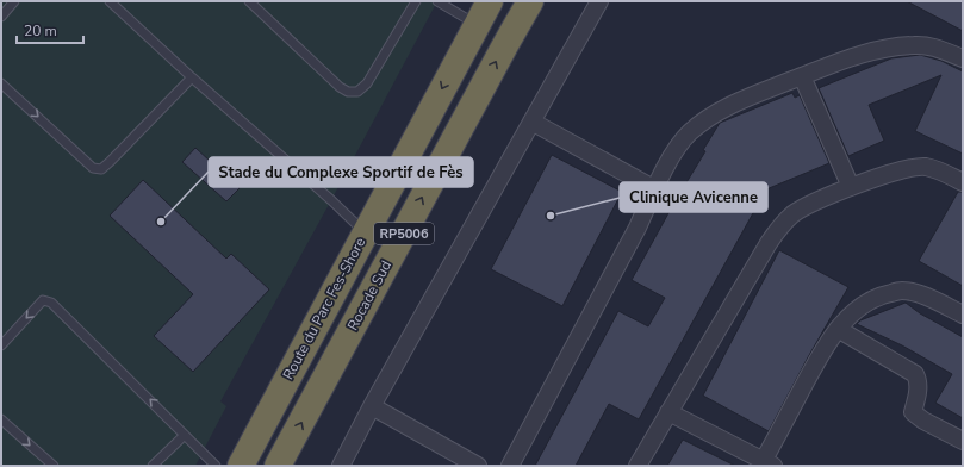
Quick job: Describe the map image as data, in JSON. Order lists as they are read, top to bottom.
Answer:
{
  "streets": {
    "highway": ["RP5006", "Rocade Sud", "Route du Parc Fes-Shore"]
  },
  "one_way": ["Rocade Sud", "Route du Parc Fes-Shore"],
  "places": ["Clinique Avicenne", "Stade du Complexe Sportif de Fès"],
  "scale_bar": "20 m"
}
